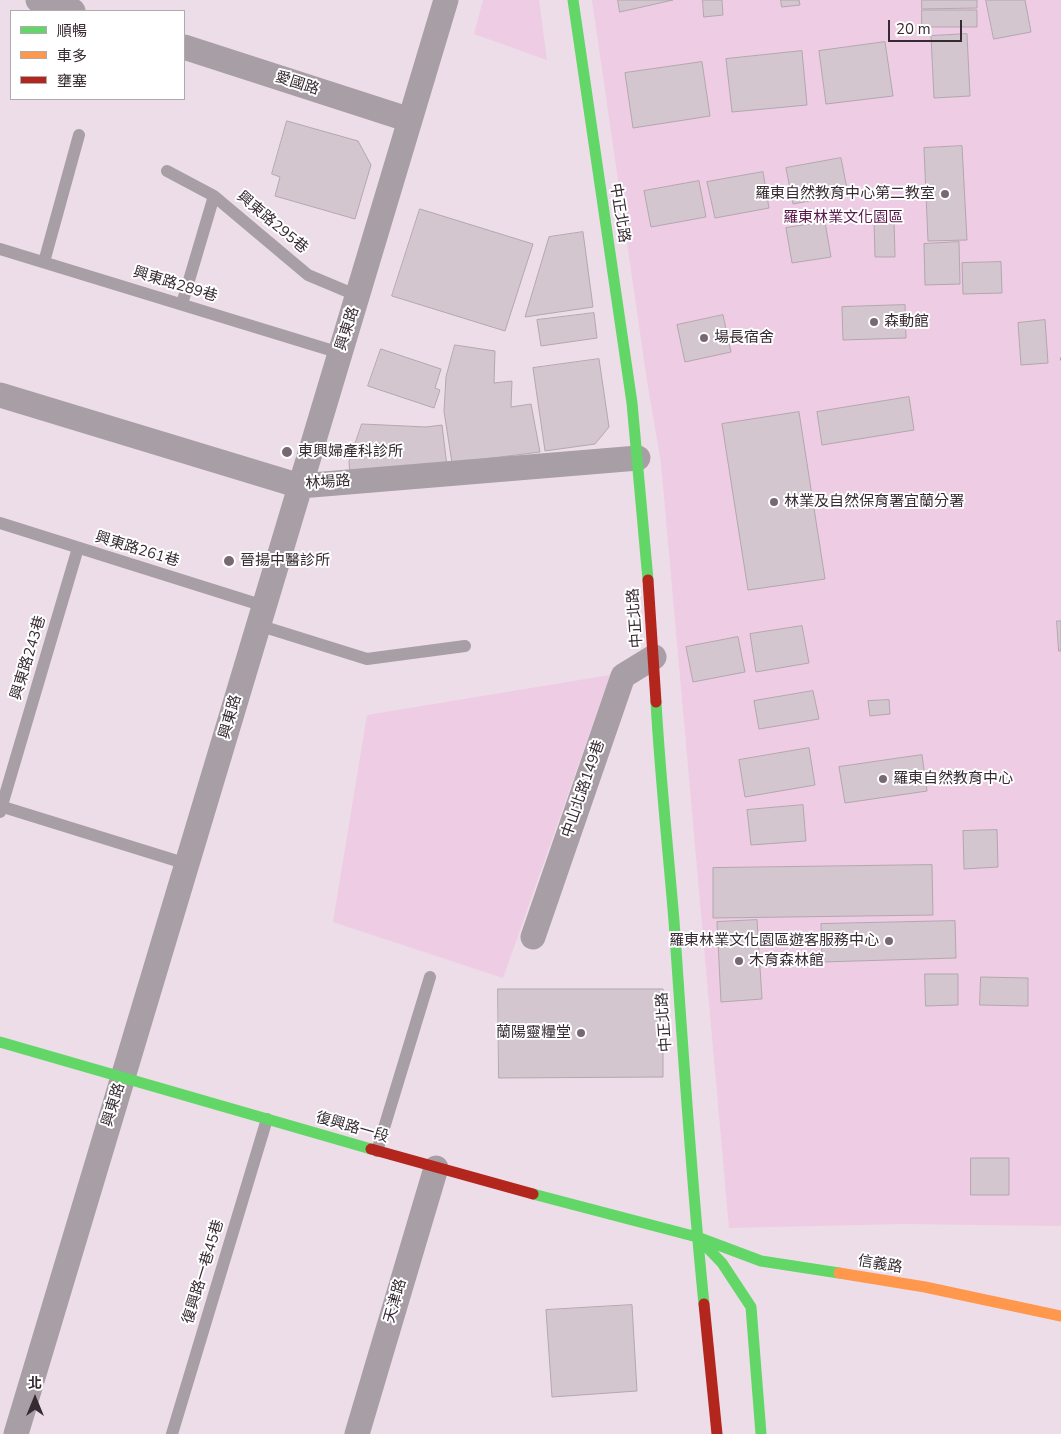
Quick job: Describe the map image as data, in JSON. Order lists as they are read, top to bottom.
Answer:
{
  "streets": {
    "street": [
      "愛國路",
      "中正北路",
      "興東路",
      "林場路",
      "中山北路149巷",
      "復興路一段",
      "信義路",
      "天津路"
    ],
    "lane": [
      "興東路295巷",
      "興東路289巷",
      "興東路261巷",
      "興東路243巷",
      "復興路一巷45巷"
    ]
  },
  "crossings": [
    ["愛國路", "興東路"],
    ["中正北路", "林場路"],
    ["中正北路", "中山北路149巷"],
    ["中正北路", "復興路一段"],
    ["中正北路", "信義路"],
    ["興東路295巷", "興東路"],
    ["興東路289巷", "興東路"],
    ["興東路", "林場路"],
    ["興東路", "興東路261巷"],
    ["興東路", "興東路243巷"],
    ["興東路", "復興路一段"],
    ["興東路261巷", "興東路243巷"],
    ["復興路一段", "信義路"],
    ["復興路一段", "復興路一巷45巷"],
    ["復興路一段", "天津路"]
  ],
  "parks": ["羅東林業文化園區"],
  "places": [
    "羅東自然教育中心第二教室",
    "森動館",
    "場長宿舍",
    "東興婦產科診所",
    "林業及自然保育署宜蘭分署",
    "晉揚中醫診所",
    "羅東自然教育中心",
    "羅東林業文化園區遊客服務中心",
    "木育森林館",
    "蘭陽靈糧堂"
  ],
  "legend": ["順暢", "車多", "壅塞"],
  "scale_bar": "20 m",
  "north": "top"
}
